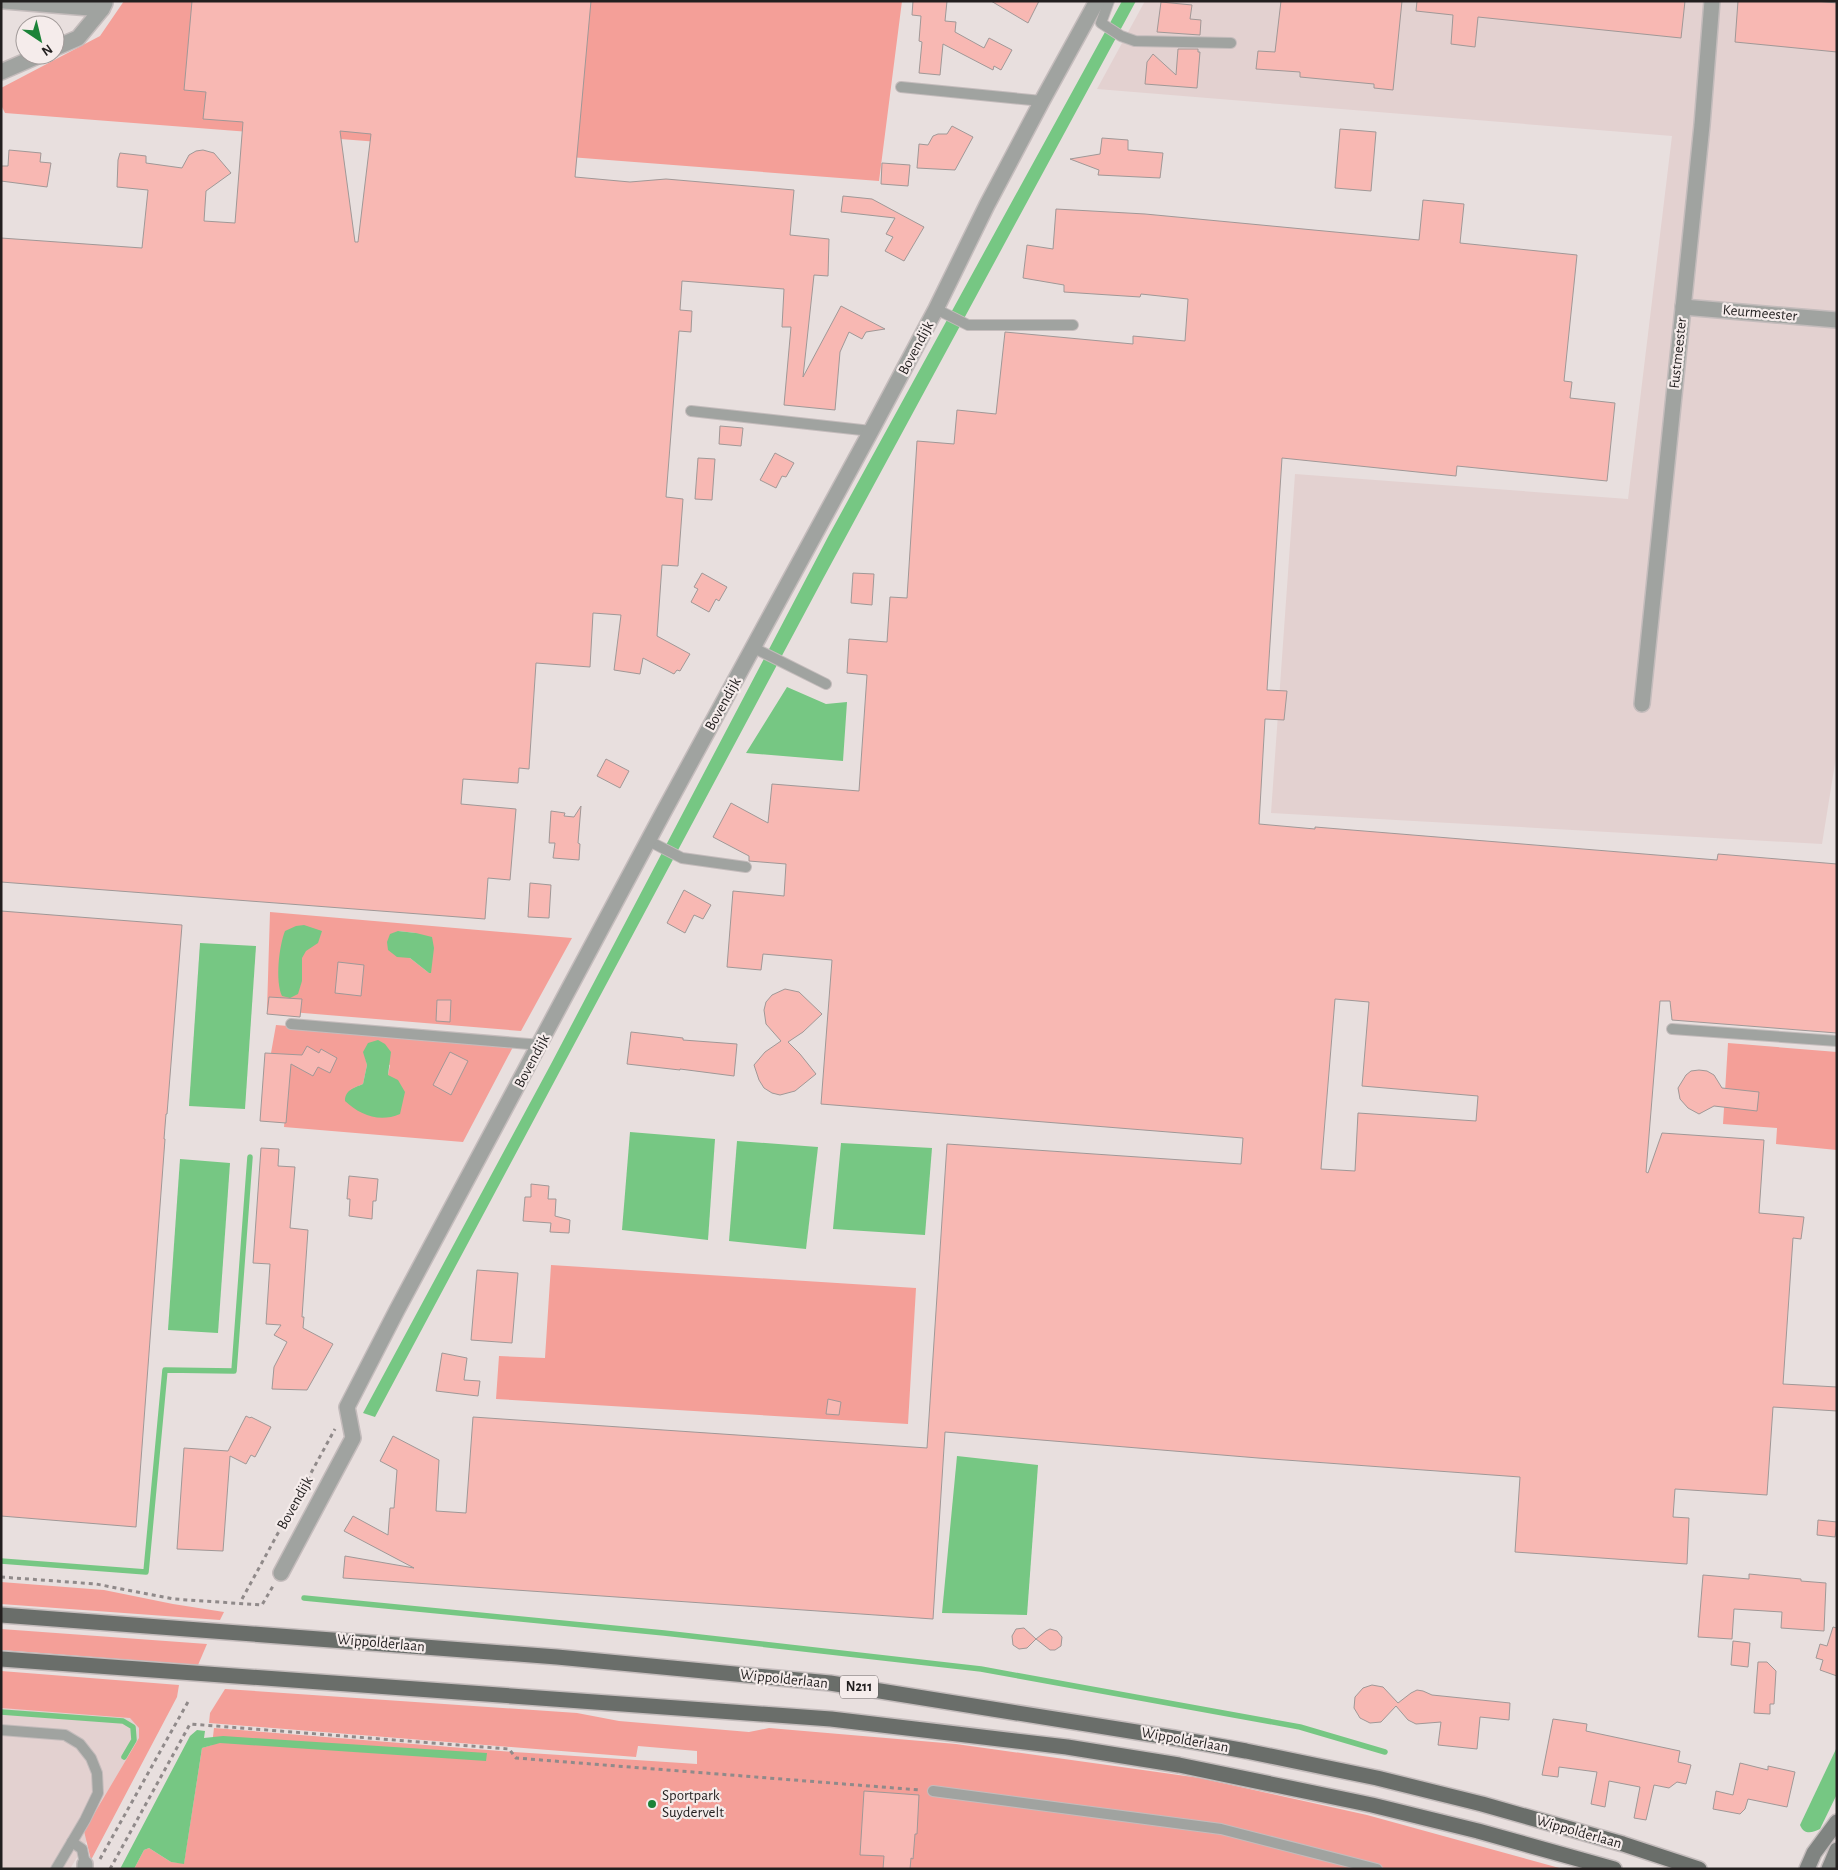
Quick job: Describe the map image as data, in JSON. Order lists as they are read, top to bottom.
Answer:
{
  "streets": {
    "main road": ["Wippolderlaan", "N211"],
    "street": ["Keurmeester", "Bovendijk", "Fustmeester"]
  },
  "crossings": [
    ["Keurmeester", "Fustmeester"]
  ],
  "places": ["Sportpark Suydervelt"],
  "north": "bottom right"
}
